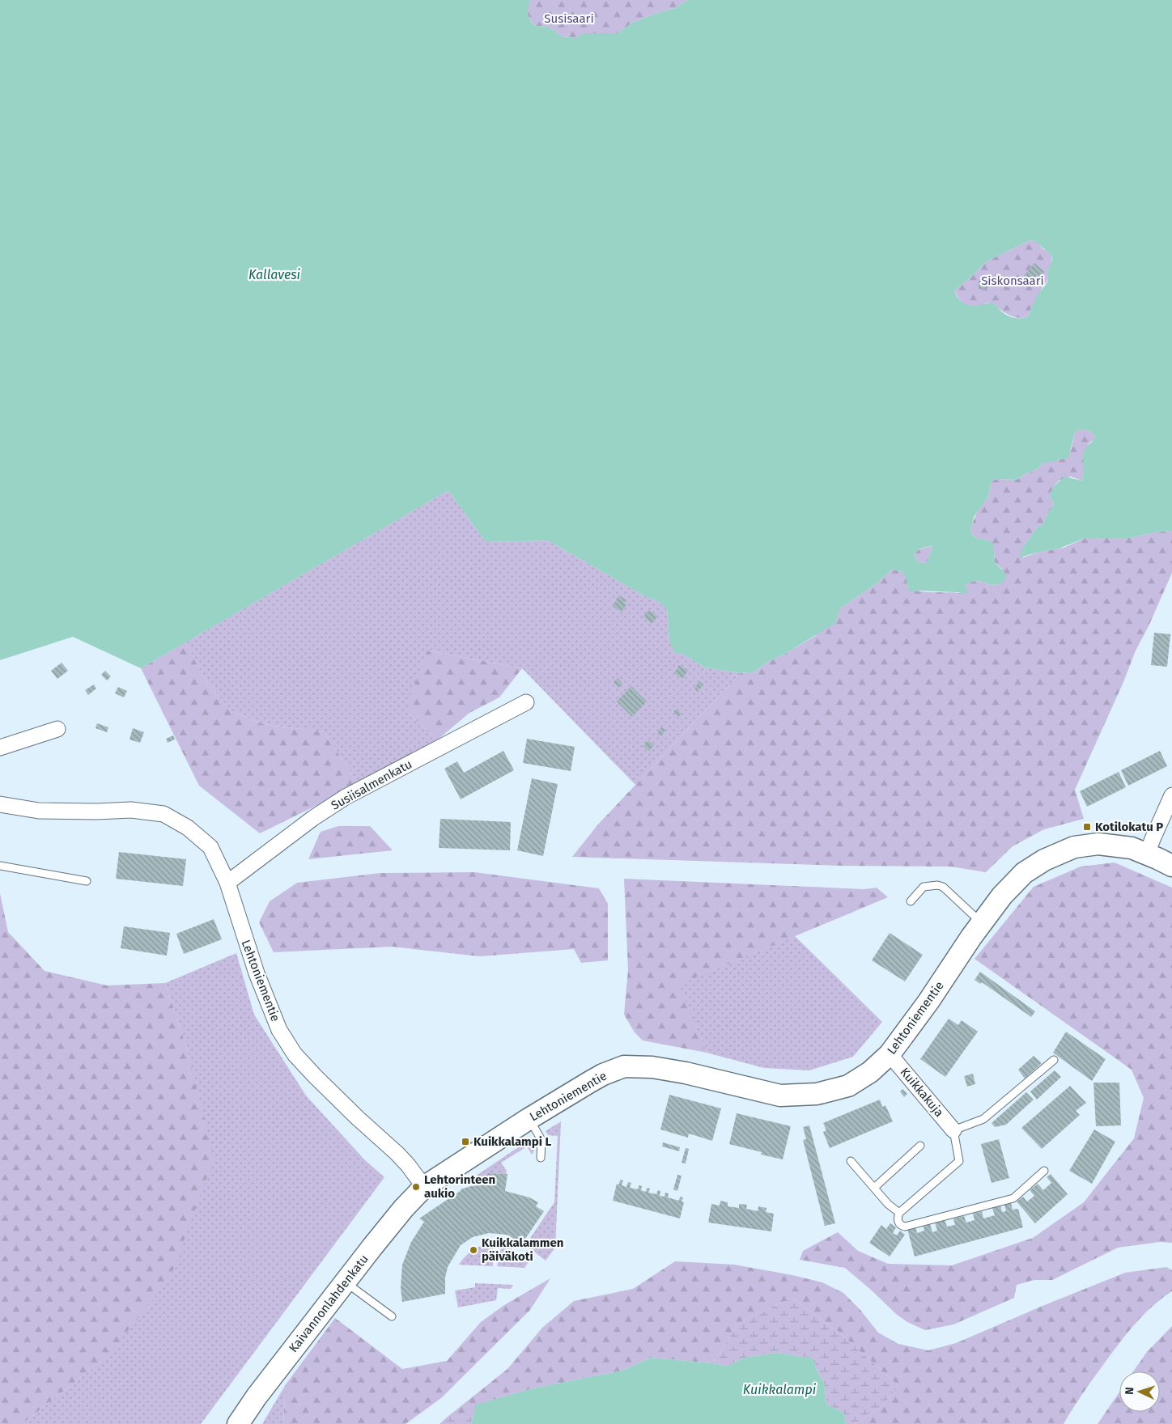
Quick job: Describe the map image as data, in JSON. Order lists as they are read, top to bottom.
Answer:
{
  "streets": {
    "street": [
      "Susiisalmenkatu",
      "Lehtoniementie",
      "Kuikkakuja",
      "Kaivannonlahdenkatu"
    ]
  },
  "crossings": [
    ["Susiisalmenkatu", "Lehtoniementie"],
    ["Lehtoniementie", "Kuikkakuja"],
    ["Lehtoniementie", "Kaivannonlahdenkatu"]
  ],
  "water": ["Kallavesi", "Kuikkalampi"],
  "parks": ["Susisaari", "Siskonsaari"],
  "places": {
    "transit": ["Kotilokatu P", "Kuikkalampi L"],
    "other": ["Lehtorinteen aukio", "Kuikkalammen päiväkoti"]
  },
  "north": "left"
}
